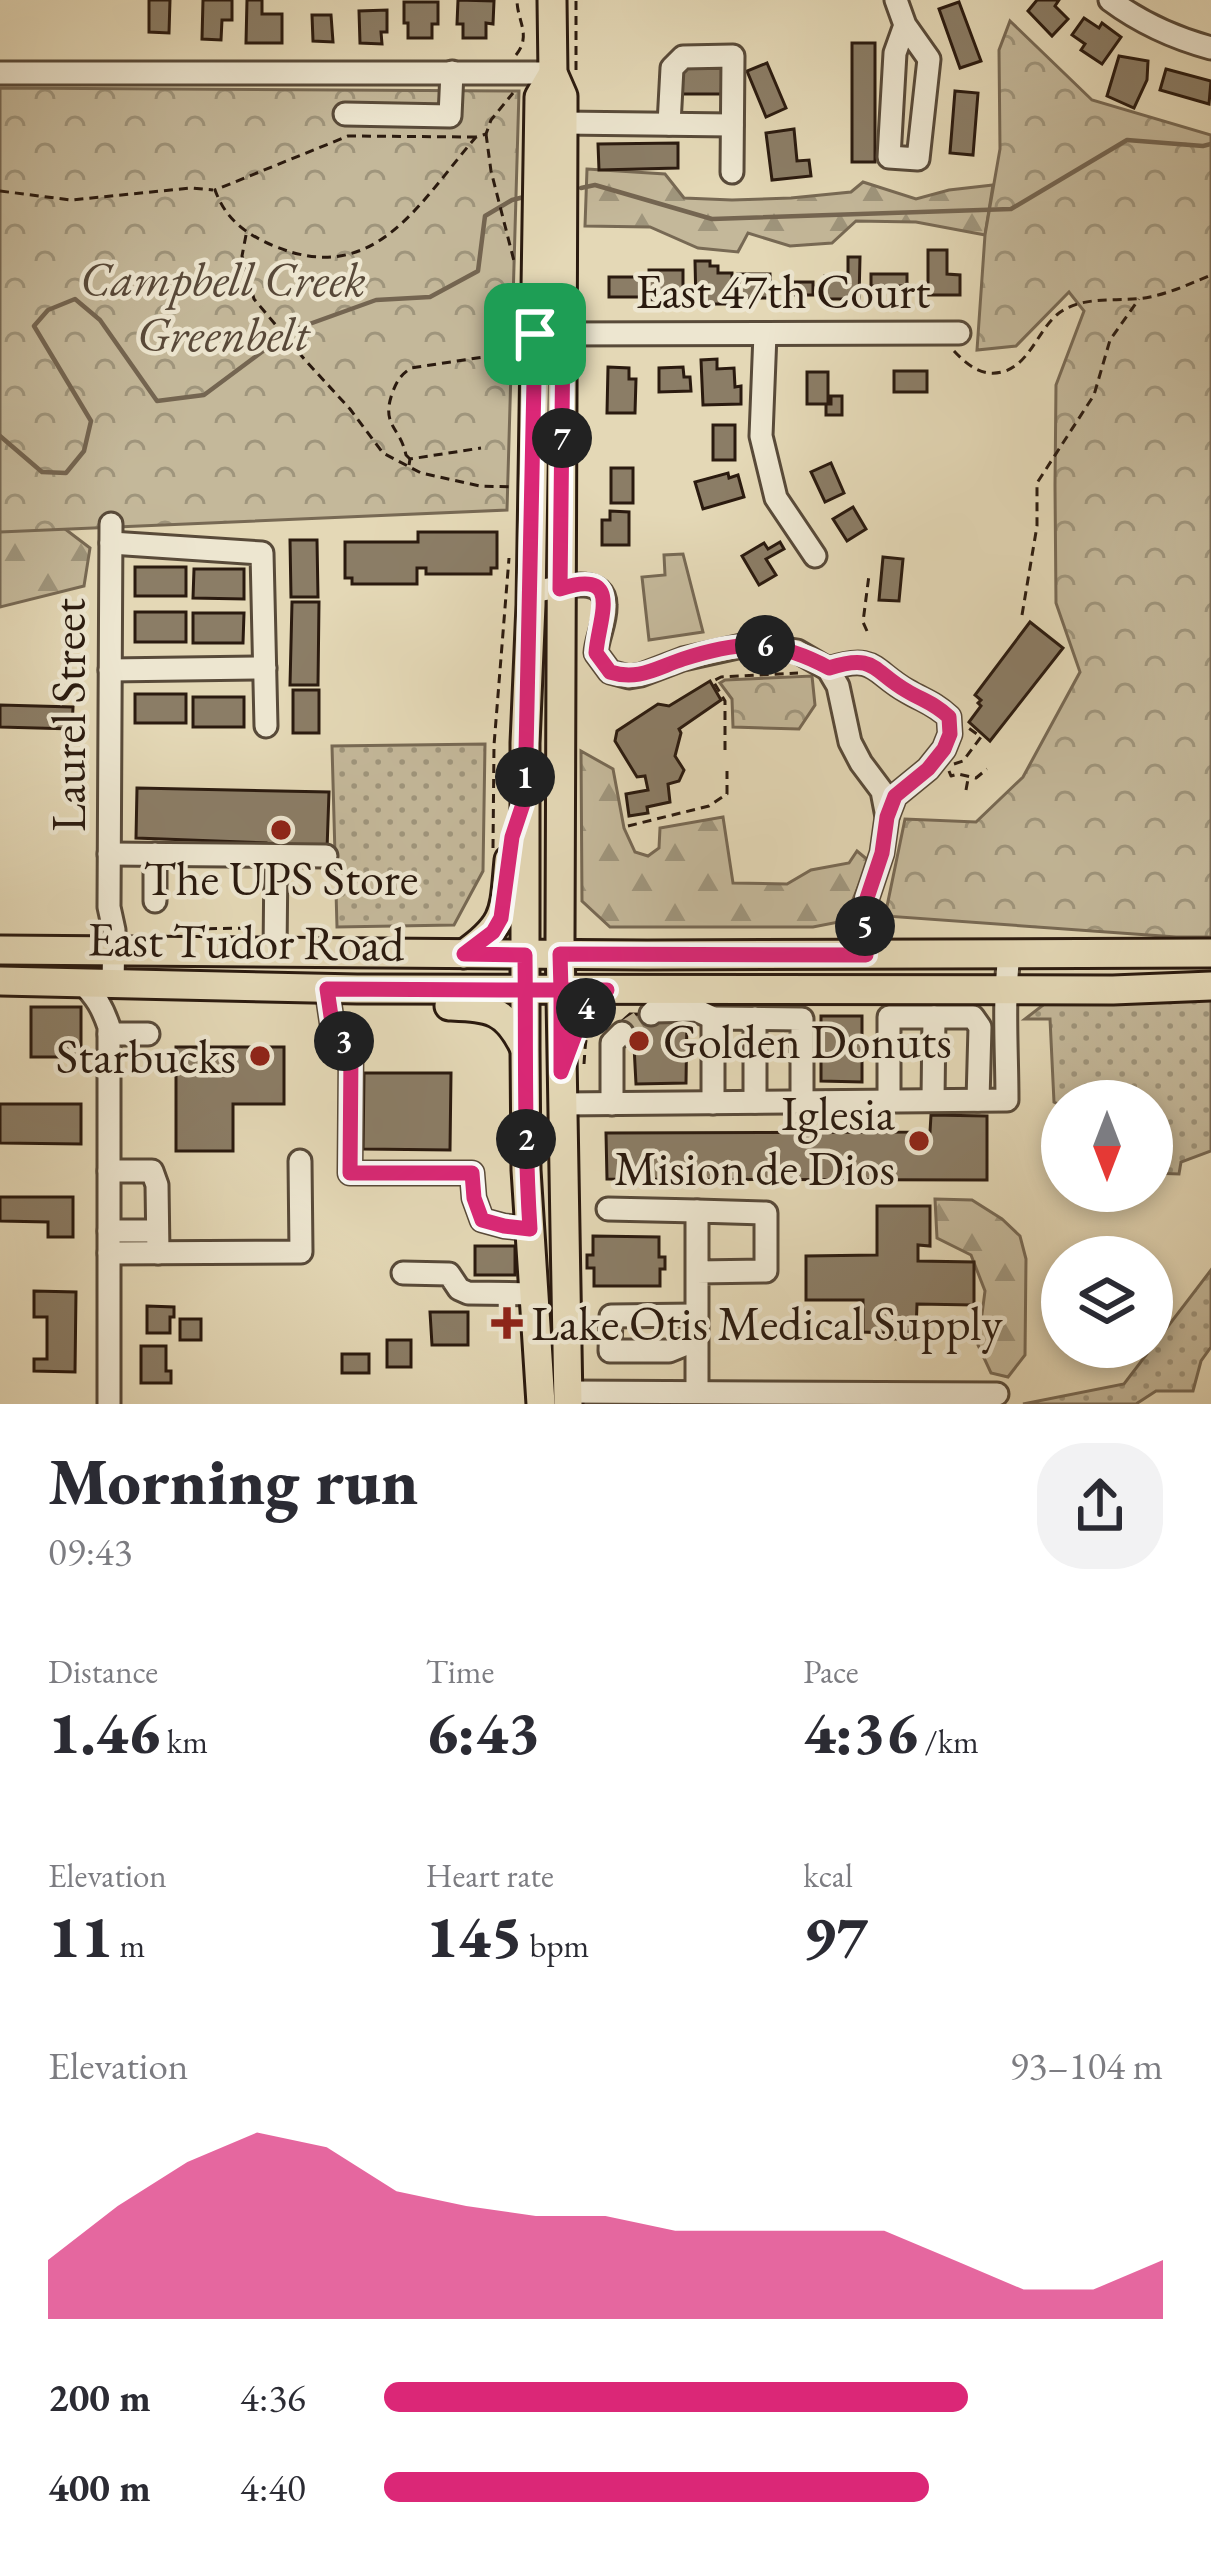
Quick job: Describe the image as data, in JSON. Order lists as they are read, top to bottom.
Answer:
{
  "streets": {
    "main road": ["East Tudor Road"],
    "street": ["East 47th Court", "Laurel Street"]
  },
  "crossings": [
    ["Laurel Street", "East Tudor Road"]
  ],
  "parks": ["Campbell Creek Greenbelt"],
  "places": {
    "other": [
      "The UPS Store",
      "Golden Donuts",
      "Starbucks",
      "Iglesia Mision de Dios"
    ],
    "health": ["Lake Otis Medical Supply"]
  },
  "north": "bottom",
  "page": {
    "pins": [
      "7",
      "6",
      "1",
      "5",
      "4",
      "3",
      "2"
    ],
    "heading": ["Morning run", "09:43"],
    "stats": [
      ["Distance", "1.46 km"],
      ["Time", "6:43"],
      ["Pace", "4:36 /km"],
      ["Elevation", "11 m"],
      ["Heart rate", "145 bpm"],
      ["kcal", "97"]
    ],
    "chart": ["Elevation", "93–104 m"],
    "list": [
      {
        "name": "200 m",
        "note": "4:36"
      },
      {
        "name": "400 m",
        "note": "4:40"
      }
    ]
  }
}
